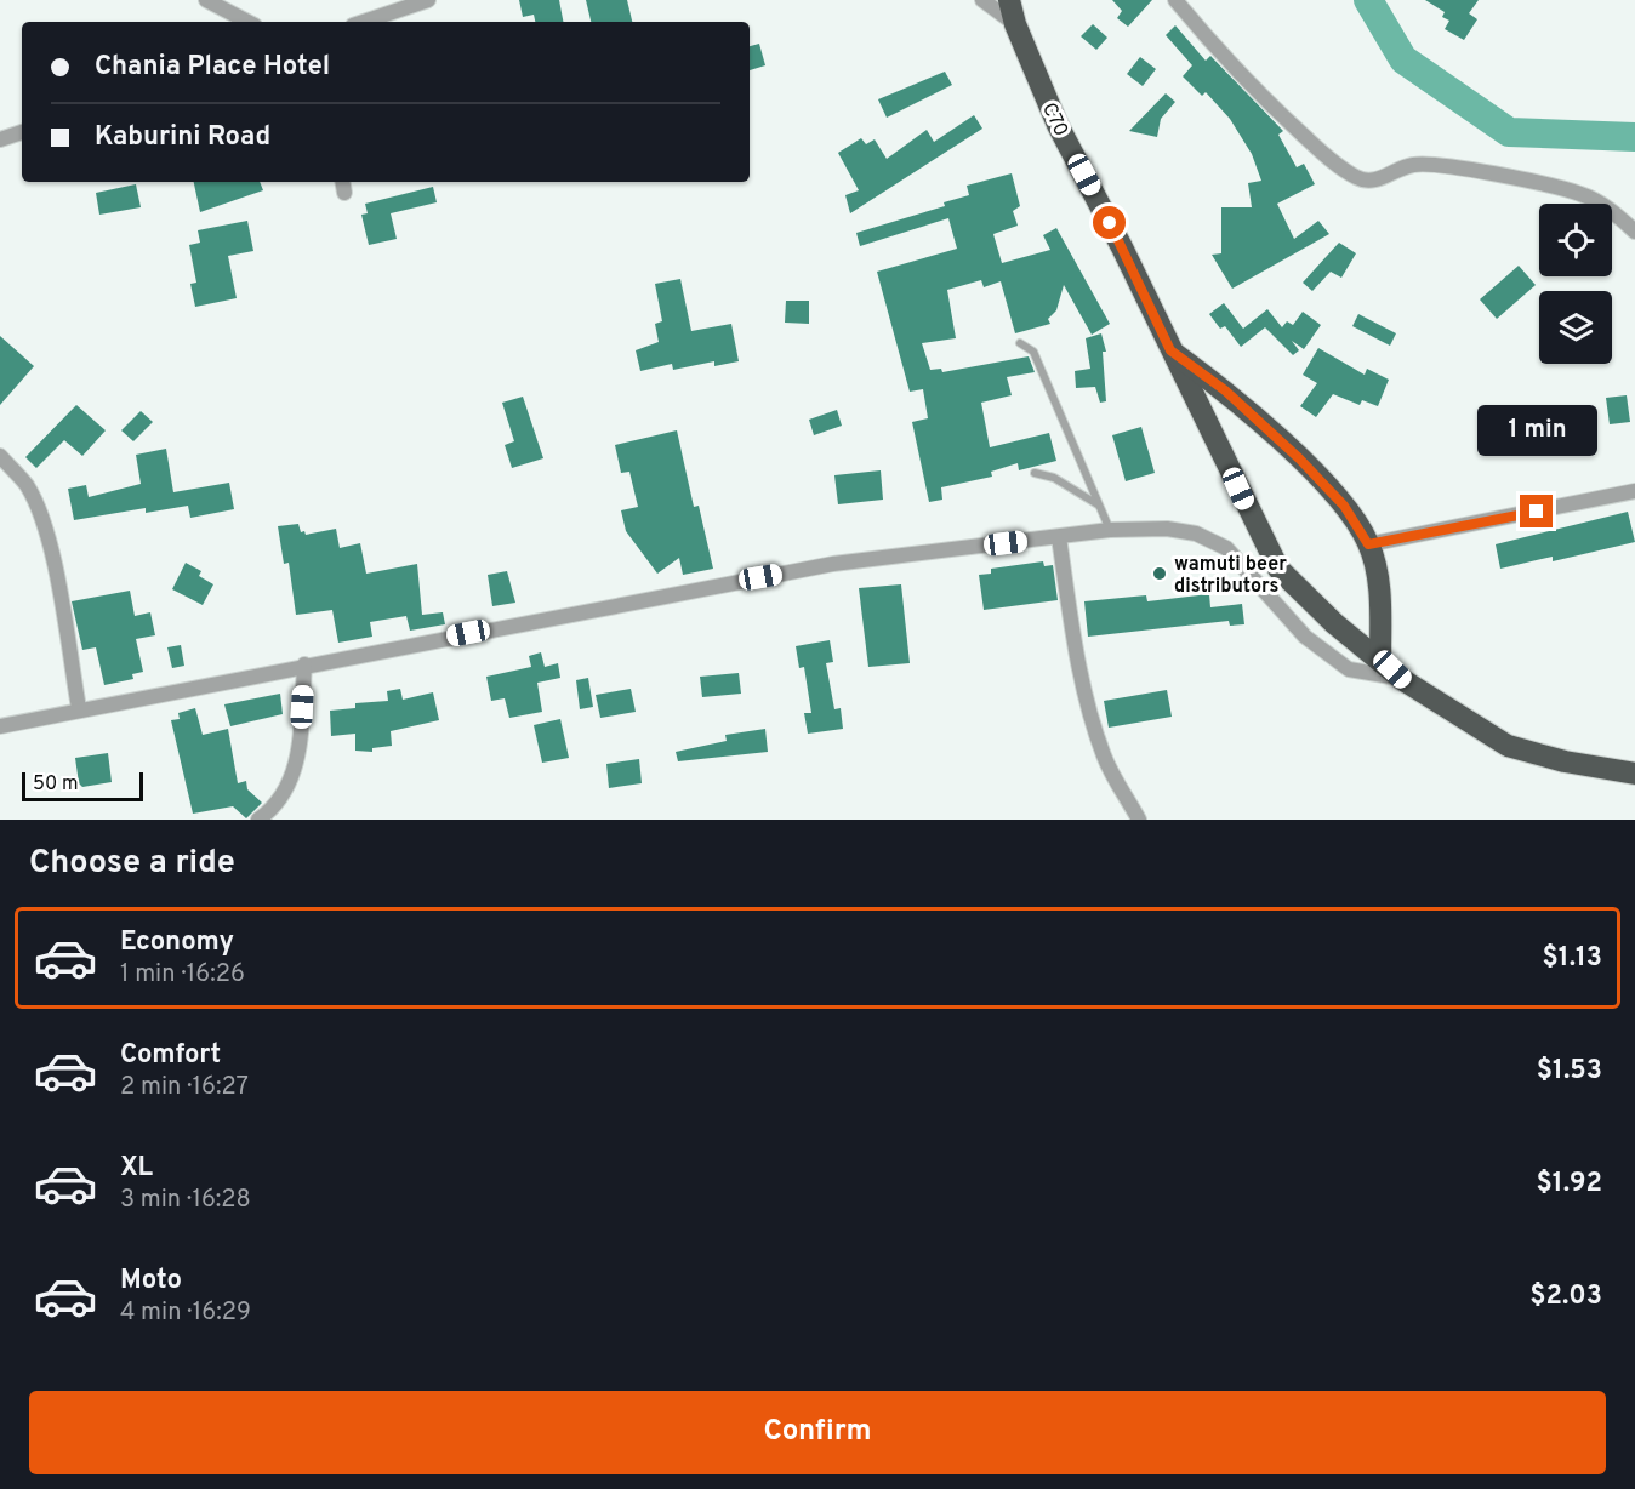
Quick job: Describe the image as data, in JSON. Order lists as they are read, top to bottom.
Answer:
{
  "streets": {
    "highway": ["C70"]
  },
  "places": ["wamuti beer distributors"],
  "scale_bar": "50 m",
  "page": {
    "banner": ["Chania Place Hotel", "Kaburini Road"],
    "bubble": "1 min",
    "scale": "50 m",
    "heading": "Choose a ride",
    "list": [
      {
        "name": "Economy",
        "note": "1 min · 16:26",
        "value": "$1.13"
      },
      {
        "name": "Comfort",
        "note": "2 min · 16:27",
        "value": "$1.53"
      },
      {
        "name": "XL",
        "note": "3 min · 16:28",
        "value": "$1.92"
      },
      {
        "name": "Moto",
        "note": "4 min · 16:29",
        "value": "$2.03"
      }
    ],
    "buttons": "Confirm"
  }
}
